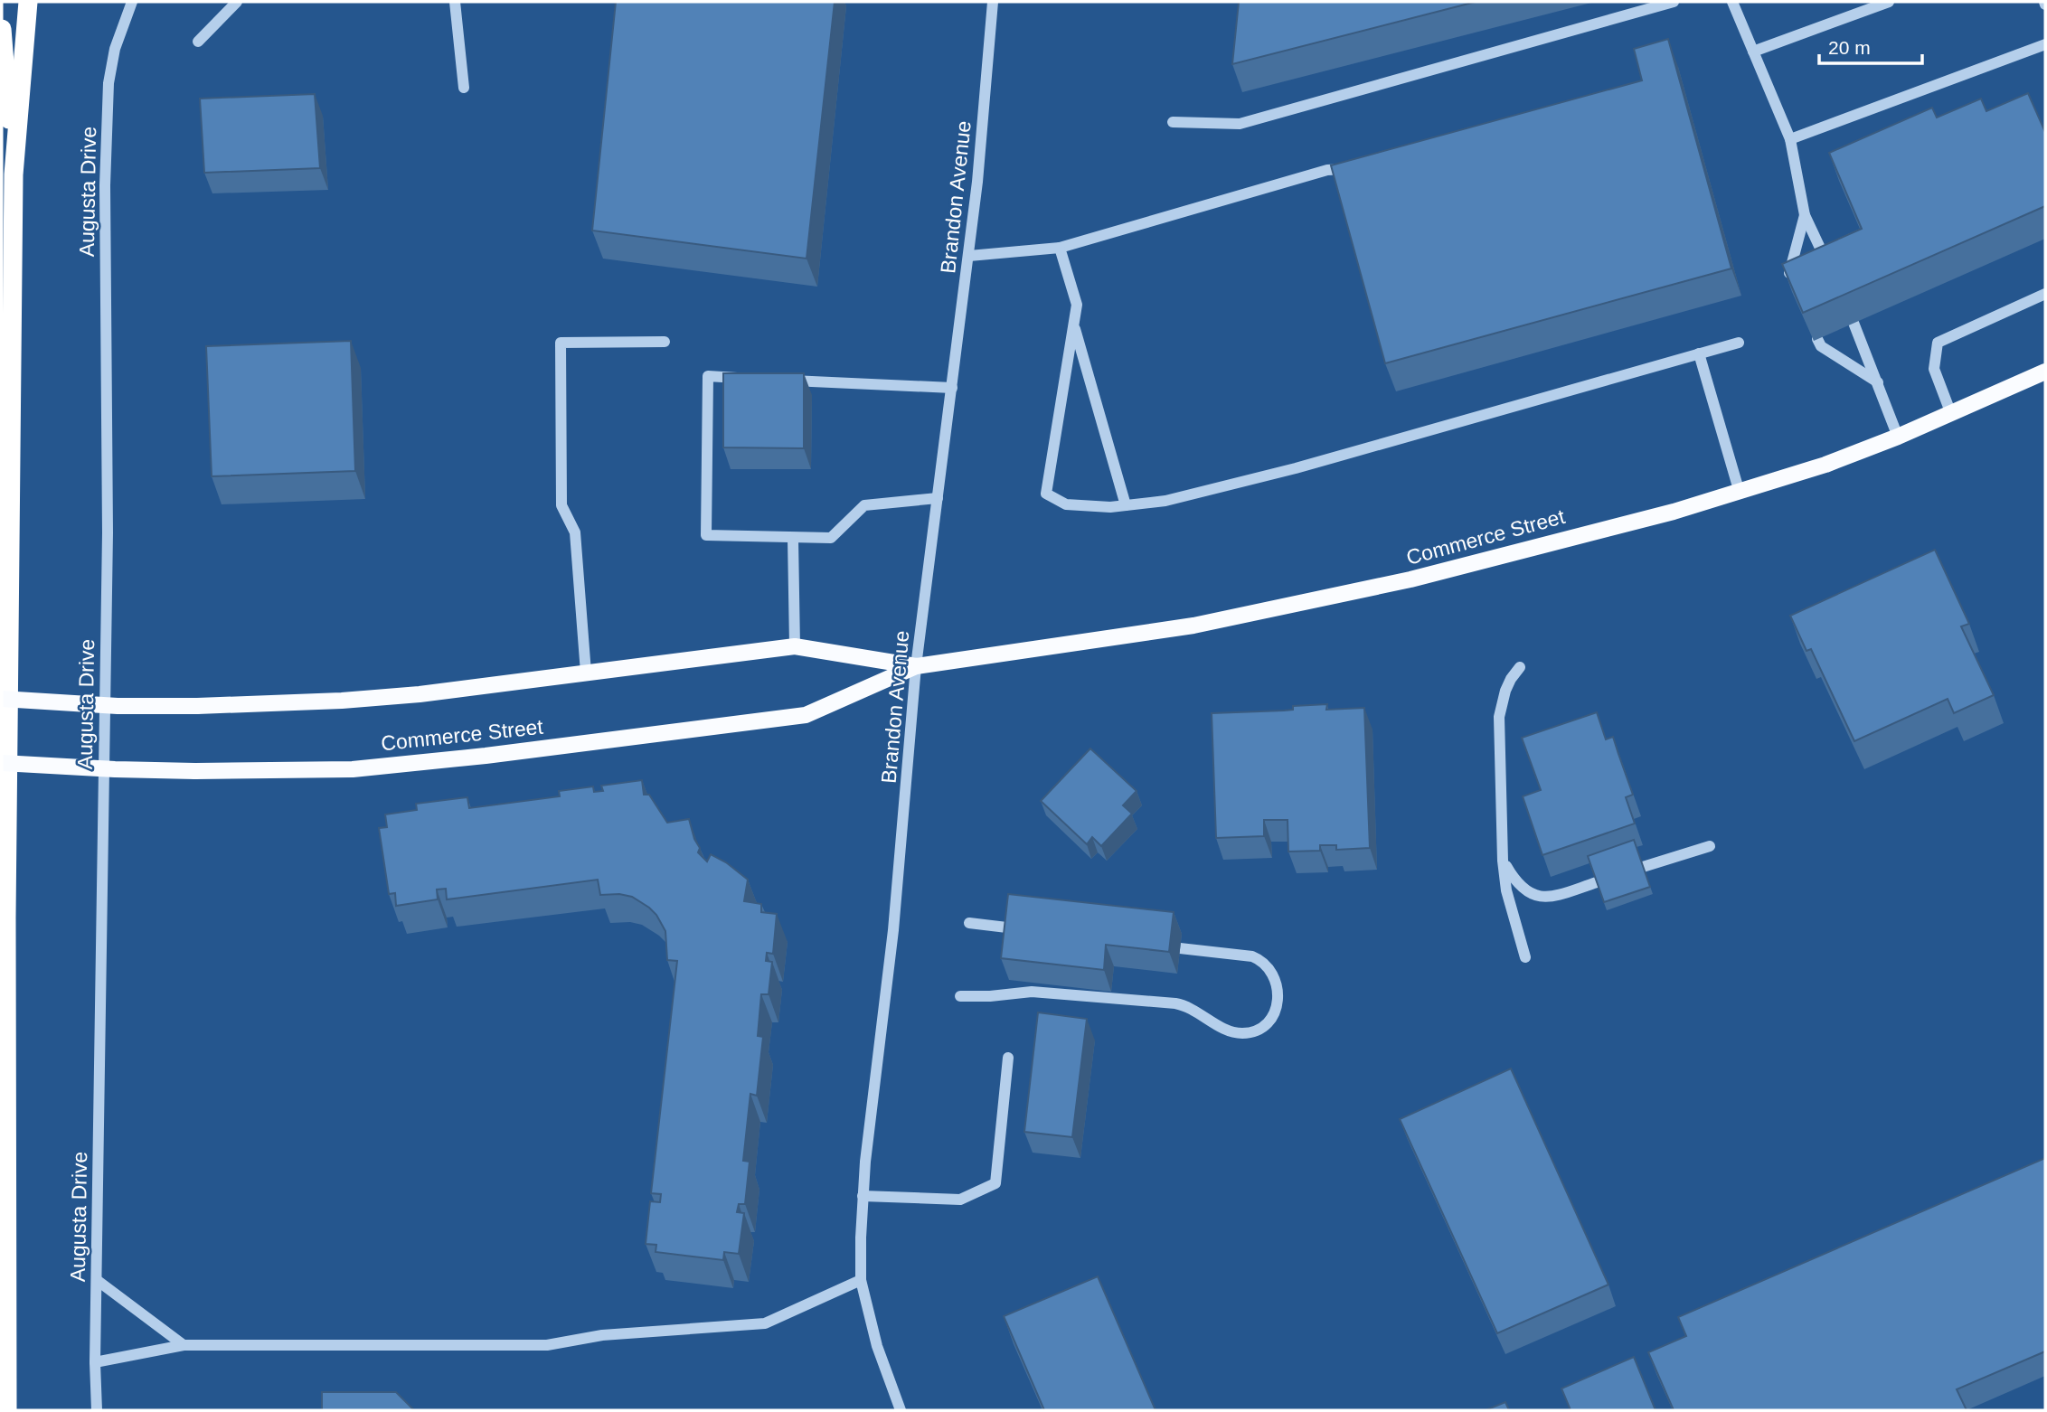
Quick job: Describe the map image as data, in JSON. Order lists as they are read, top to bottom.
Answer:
{
  "streets": {
    "main road": ["Commerce Street"],
    "street": ["Augusta Drive", "Brandon Avenue"]
  },
  "crossings": [
    ["Brandon Avenue", "Commerce Street"]
  ],
  "scale_bar": "20 m"
}
